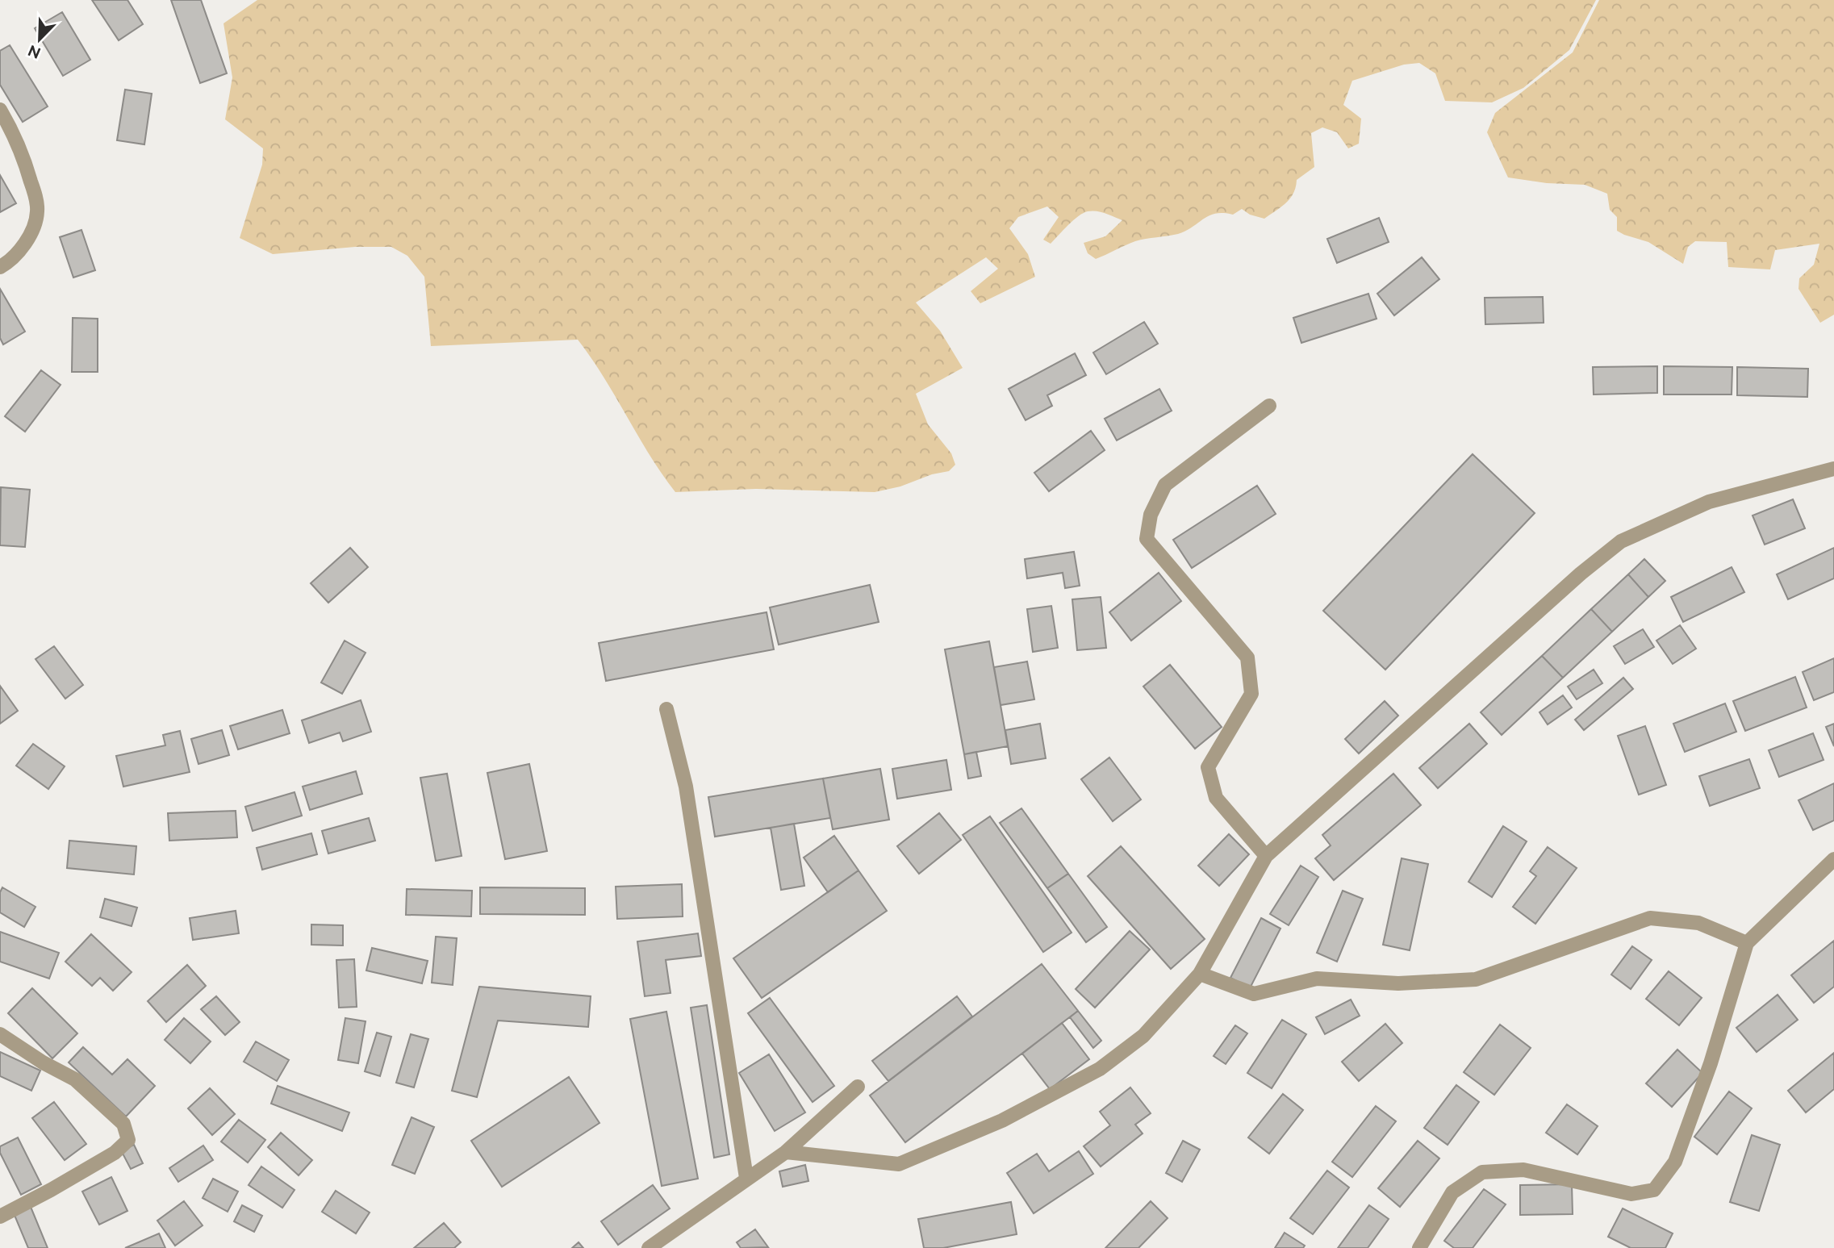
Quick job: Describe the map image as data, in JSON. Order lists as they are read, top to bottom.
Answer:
{
  "north": "bottom left"
}
